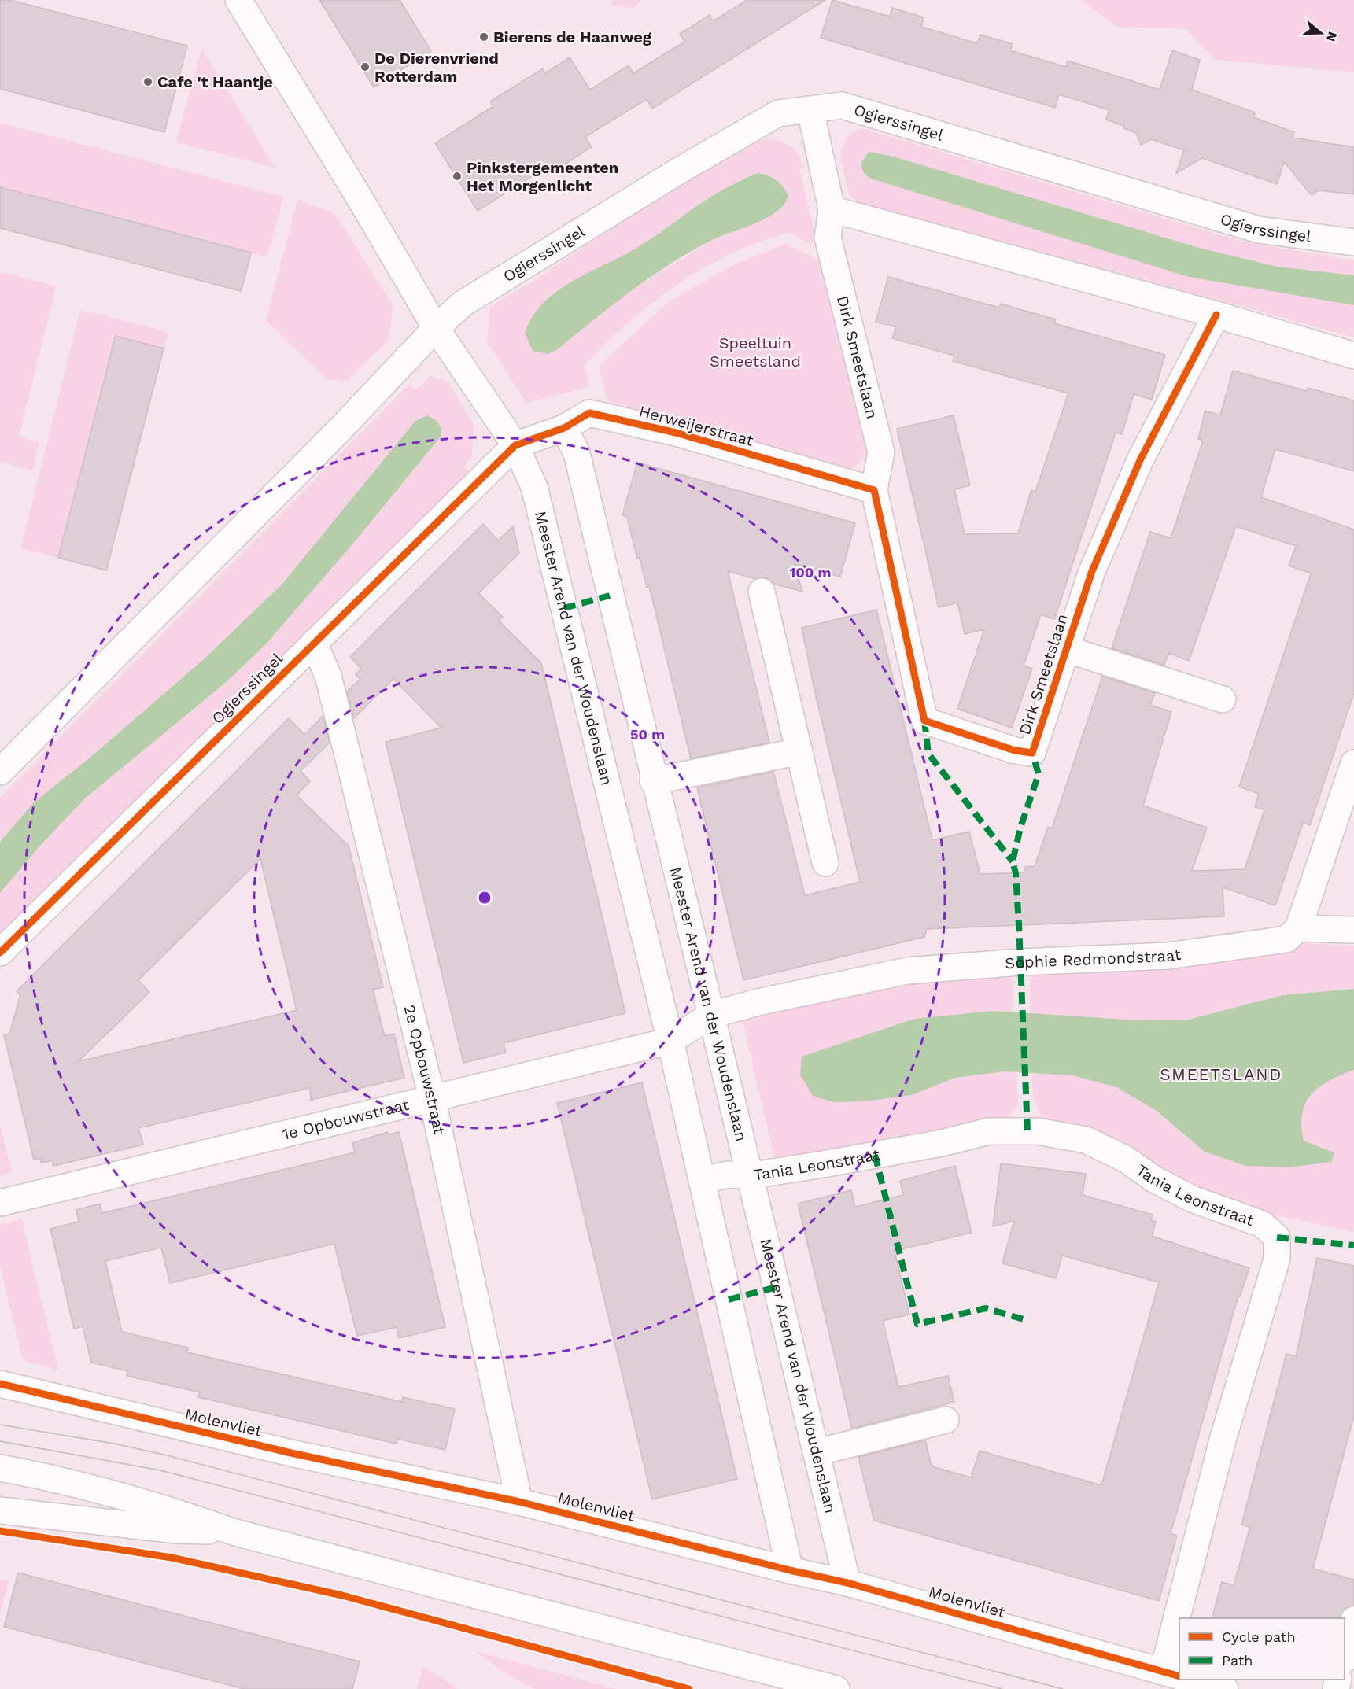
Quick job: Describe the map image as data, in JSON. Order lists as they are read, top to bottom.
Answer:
{
  "streets": {
    "street": [
      "Ogierssingel",
      "Dirk Smeetslaan",
      "Herweijerstraat",
      "Meester Arend van der Woudenslaan",
      "Sophie Redmondstraat",
      "2e Opbouwstraat",
      "1e Opbouwstraat",
      "Tania Leonstraat",
      "Molenvliet"
    ]
  },
  "crossings": [
    ["Ogierssingel", "Dirk Smeetslaan"],
    ["Ogierssingel", "Herweijerstraat"],
    ["Ogierssingel", "Meester Arend van der Woudenslaan"],
    ["Ogierssingel", "2e Opbouwstraat"],
    ["Dirk Smeetslaan", "Herweijerstraat"],
    ["Herweijerstraat", "Meester Arend van der Woudenslaan"],
    ["Meester Arend van der Woudenslaan", "Sophie Redmondstraat"],
    ["Meester Arend van der Woudenslaan", "1e Opbouwstraat"],
    ["Meester Arend van der Woudenslaan", "Tania Leonstraat"],
    ["Meester Arend van der Woudenslaan", "Molenvliet"],
    ["Sophie Redmondstraat", "1e Opbouwstraat"],
    ["2e Opbouwstraat", "1e Opbouwstraat"],
    ["2e Opbouwstraat", "Molenvliet"],
    ["Tania Leonstraat", "Molenvliet"]
  ],
  "districts": ["SMEETSLAND"],
  "parks": ["Speeltuin Smeetsland"],
  "places": [
    "Bierens de Haanweg",
    "De Dierenvriend Rotterdam",
    "Cafe 't Haantje",
    "Pinkstergemeenten Het Morgenlicht"
  ],
  "legend": ["Cycle path", "Path"],
  "north": "right",
  "rings": ["100 m", "50 m"]
}
